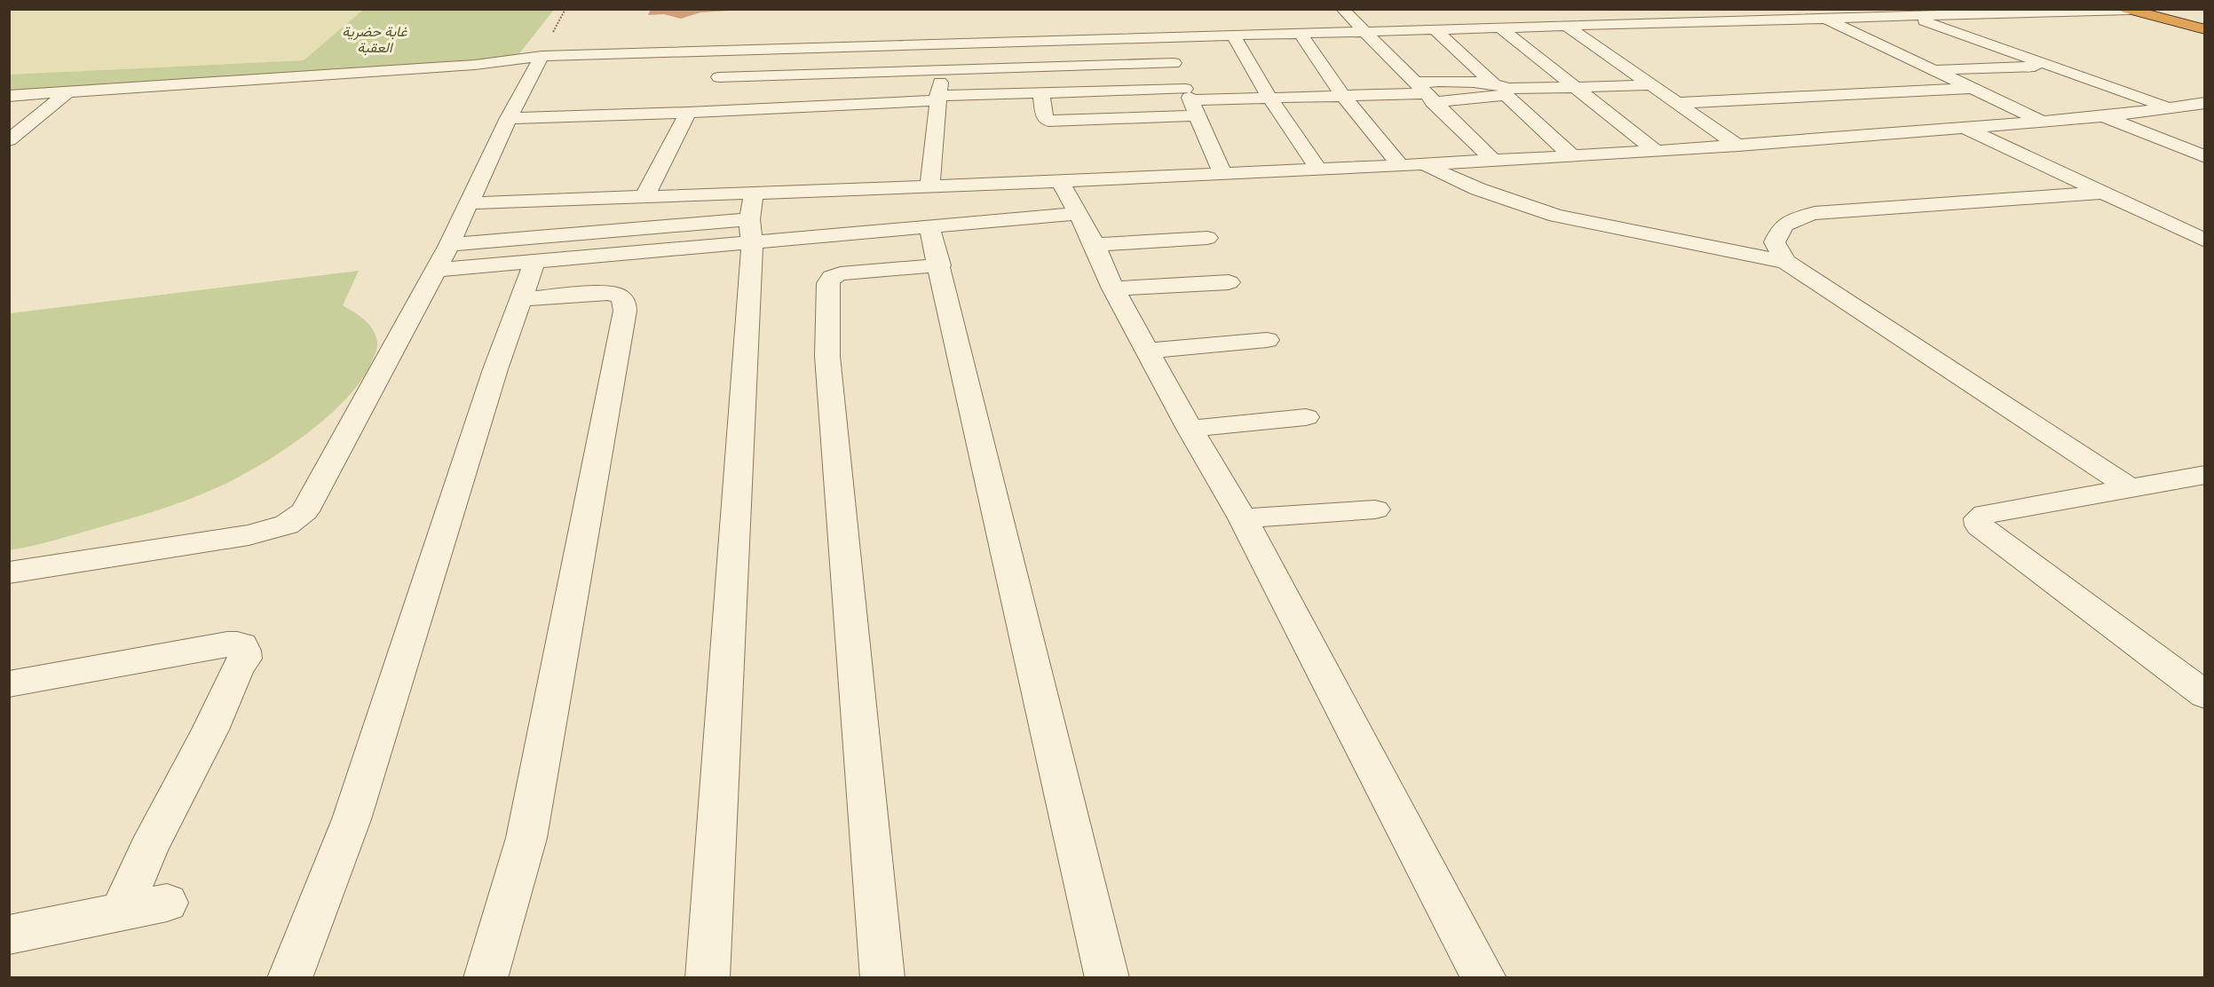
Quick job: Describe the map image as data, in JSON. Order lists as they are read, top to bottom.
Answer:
{
  "parks": ["غابة حضرية العقبة"]
}
